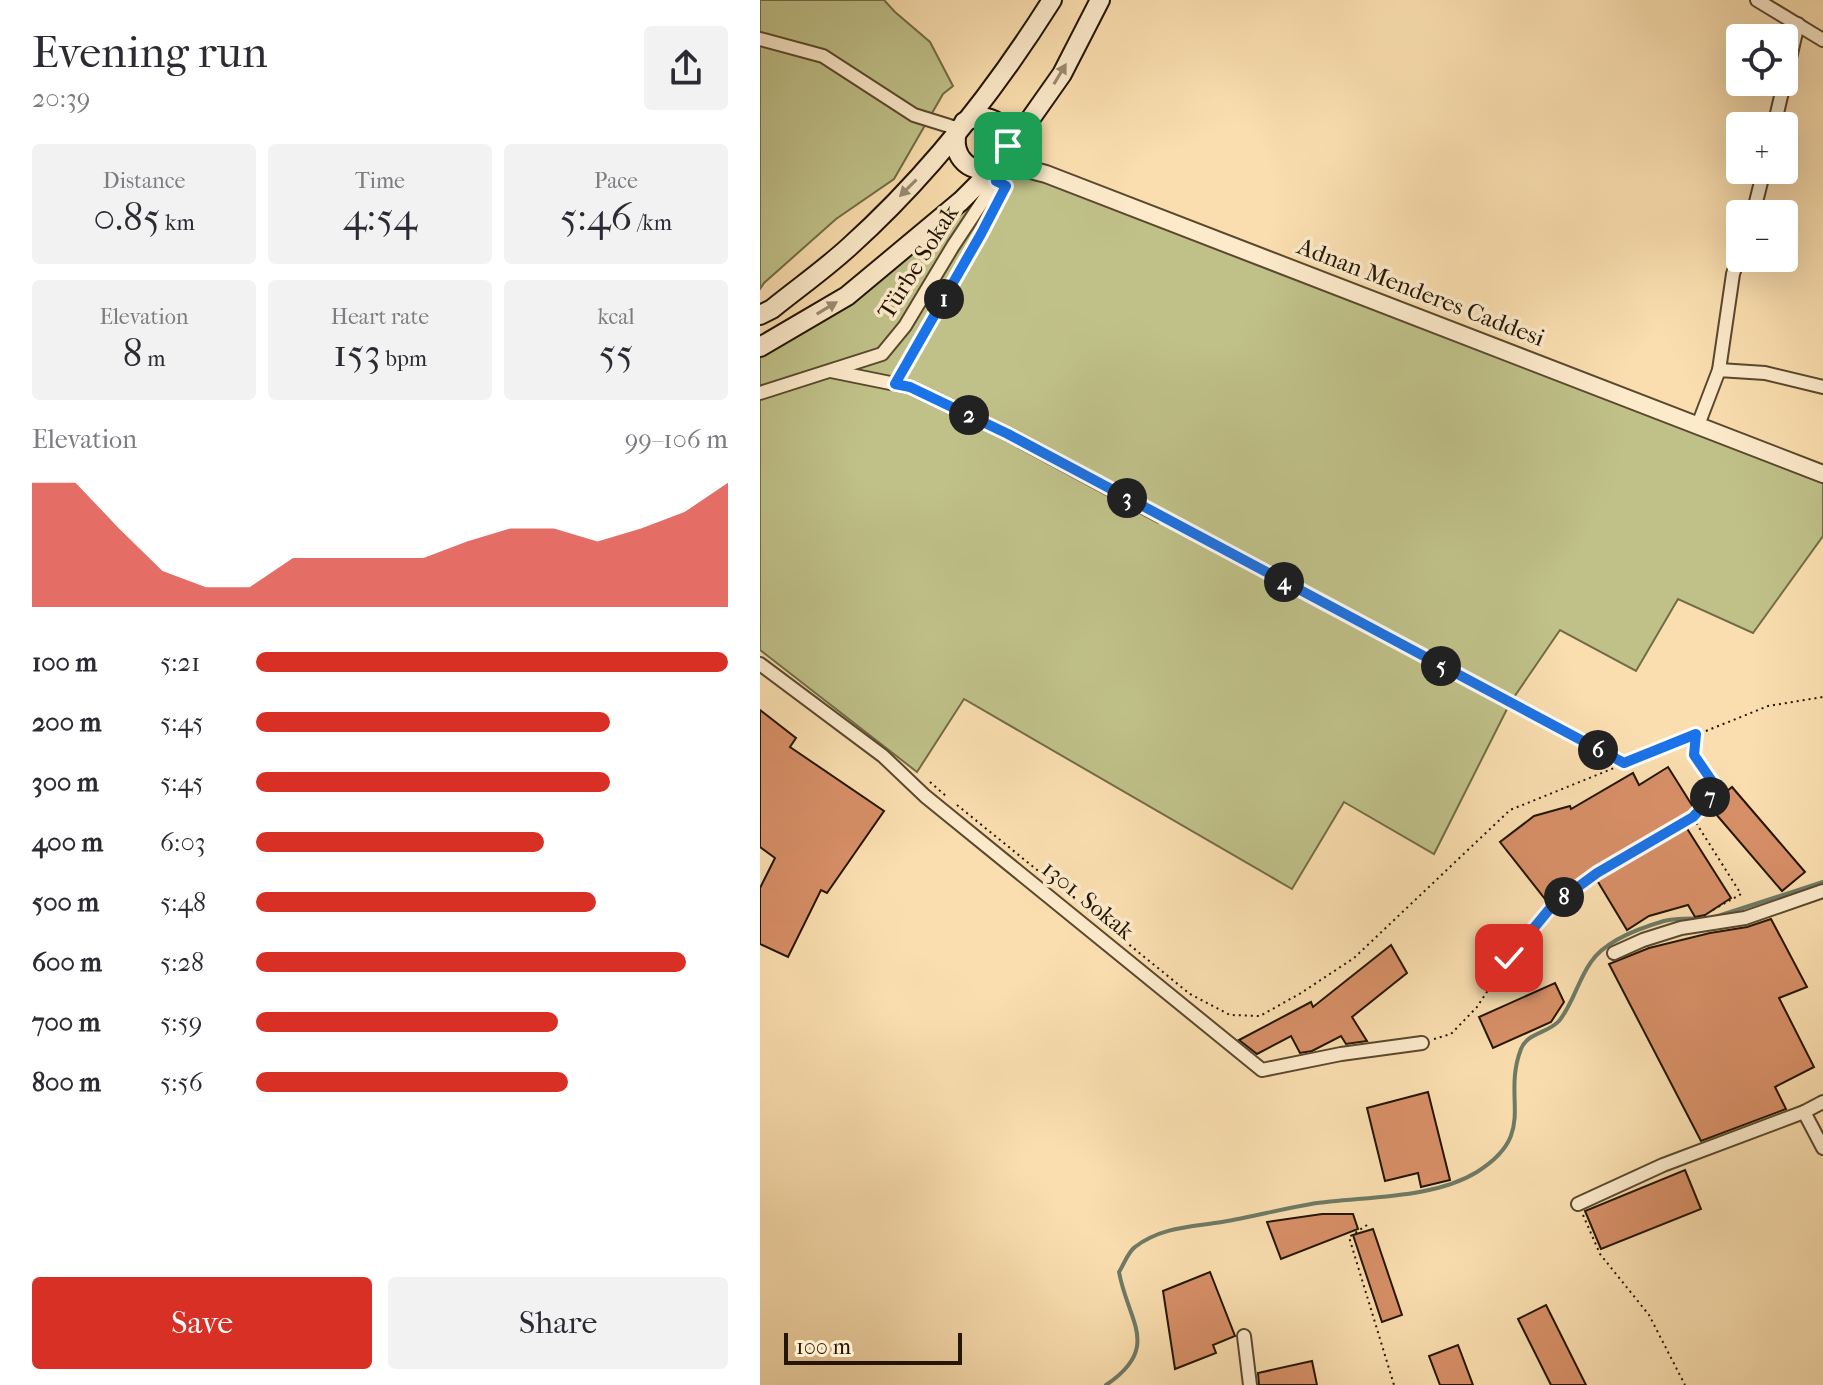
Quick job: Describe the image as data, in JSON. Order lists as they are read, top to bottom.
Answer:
{
  "streets": {
    "street": ["Türbe Sokak", "Adnan Menderes Caddesi", "1301. Sokak"]
  },
  "crossings": [
    ["Türbe Sokak", "Adnan Menderes Caddesi"]
  ],
  "scale_bar": "100 m",
  "page": {
    "heading": ["Evening run", "20:39"],
    "map_buttons": ["+", "−"],
    "stats": [
      ["Distance", "0.85 km"],
      ["Time", "4:54"],
      ["Pace", "5:46 /km"],
      ["Elevation", "8 m"],
      ["Heart rate", "153 bpm"],
      ["kcal", "55"]
    ],
    "pins": [
      "1",
      "2",
      "3",
      "4",
      "5",
      "6",
      "7",
      "8"
    ],
    "chart": ["Elevation", "99–106 m"],
    "list": [
      {
        "name": "100 m",
        "note": "5:21"
      },
      {
        "name": "200 m",
        "note": "5:45"
      },
      {
        "name": "300 m",
        "note": "5:45"
      },
      {
        "name": "400 m",
        "note": "6:03"
      },
      {
        "name": "500 m",
        "note": "5:48"
      },
      {
        "name": "600 m",
        "note": "5:28"
      },
      {
        "name": "700 m",
        "note": "5:59"
      },
      {
        "name": "800 m",
        "note": "5:56"
      }
    ],
    "buttons": ["Save", "Share"],
    "scale": "100 m"
  }
}
